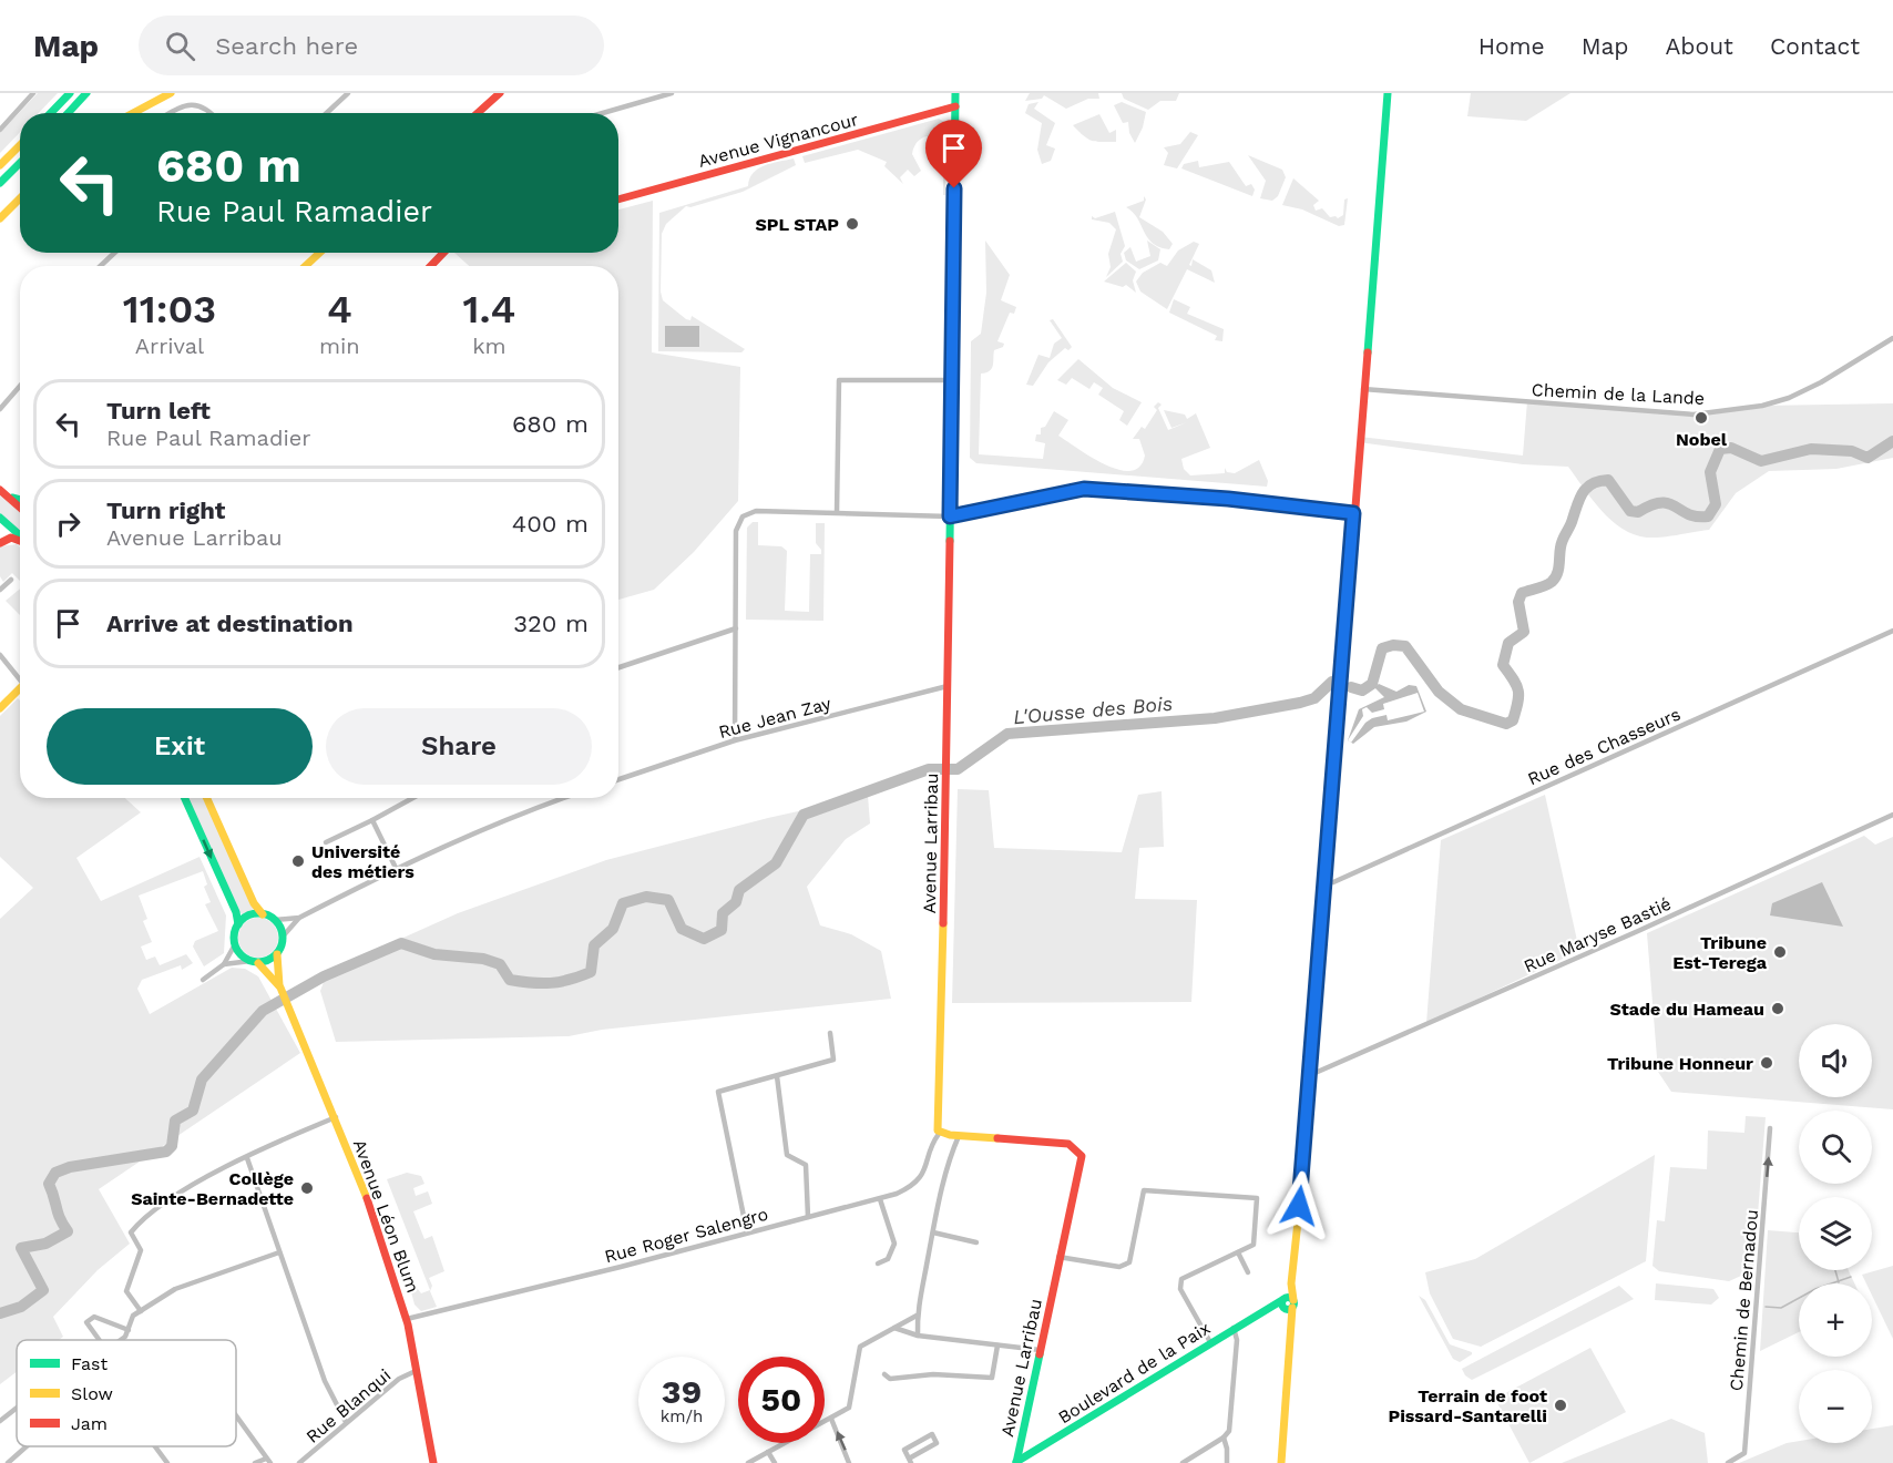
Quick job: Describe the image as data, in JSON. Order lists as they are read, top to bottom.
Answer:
{
  "streets": {
    "main road": [
      "Avenue Vignancour",
      "Avenue Larribau",
      "Avenue Léon Blum",
      "Boulevard de la Paix"
    ],
    "street": [
      "Chemin de la Lande",
      "Rue Jean Zay",
      "Rue des Chasseurs",
      "Rue Maryse Bastié",
      "Rue Roger Salengro",
      "Chemin de Bernadou",
      "Rue Blanqui"
    ]
  },
  "crossings": [
    ["Avenue Vignancour", "Avenue Larribau"],
    ["Rue Jean Zay", "Avenue Larribau"],
    ["Avenue Larribau", "Rue Roger Salengro"],
    ["Avenue Larribau", "Boulevard de la Paix"],
    ["Avenue Léon Blum", "Rue Roger Salengro"],
    ["Avenue Léon Blum", "Rue Blanqui"]
  ],
  "one_way": ["Chemin de Bernadou"],
  "water": ["L'Ousse des Bois"],
  "places": [
    "SPL STAP",
    "Nobel",
    "Université des métiers",
    "Tribune Est-Terega",
    "Stade du Hameau",
    "Tribune Honneur",
    "Collège Sainte-Bernadette",
    "Terrain de foot Pissard-Santarelli"
  ],
  "legend": ["Fast", "Slow", "Jam"],
  "page": {
    "header": "Map",
    "search": "Search here",
    "nav": [
      "Home",
      "Map",
      "About",
      "Contact"
    ],
    "turn": ["680 m", "Rue Paul Ramadier"],
    "eta": [
      "11:03",
      "Arrival",
      "4",
      "min",
      "1.4",
      "km"
    ],
    "list": [
      {
        "name": "Turn left",
        "note": "Rue Paul Ramadier",
        "value": "680 m"
      },
      {
        "name": "Turn right",
        "note": "Avenue Larribau",
        "value": "400 m"
      },
      {
        "name": "Arrive at destination",
        "value": "320 m"
      }
    ],
    "buttons": ["Exit", "Share"],
    "map_buttons": ["+", "−"],
    "speed": "39 km/h",
    "limit": "50"
  }
}
